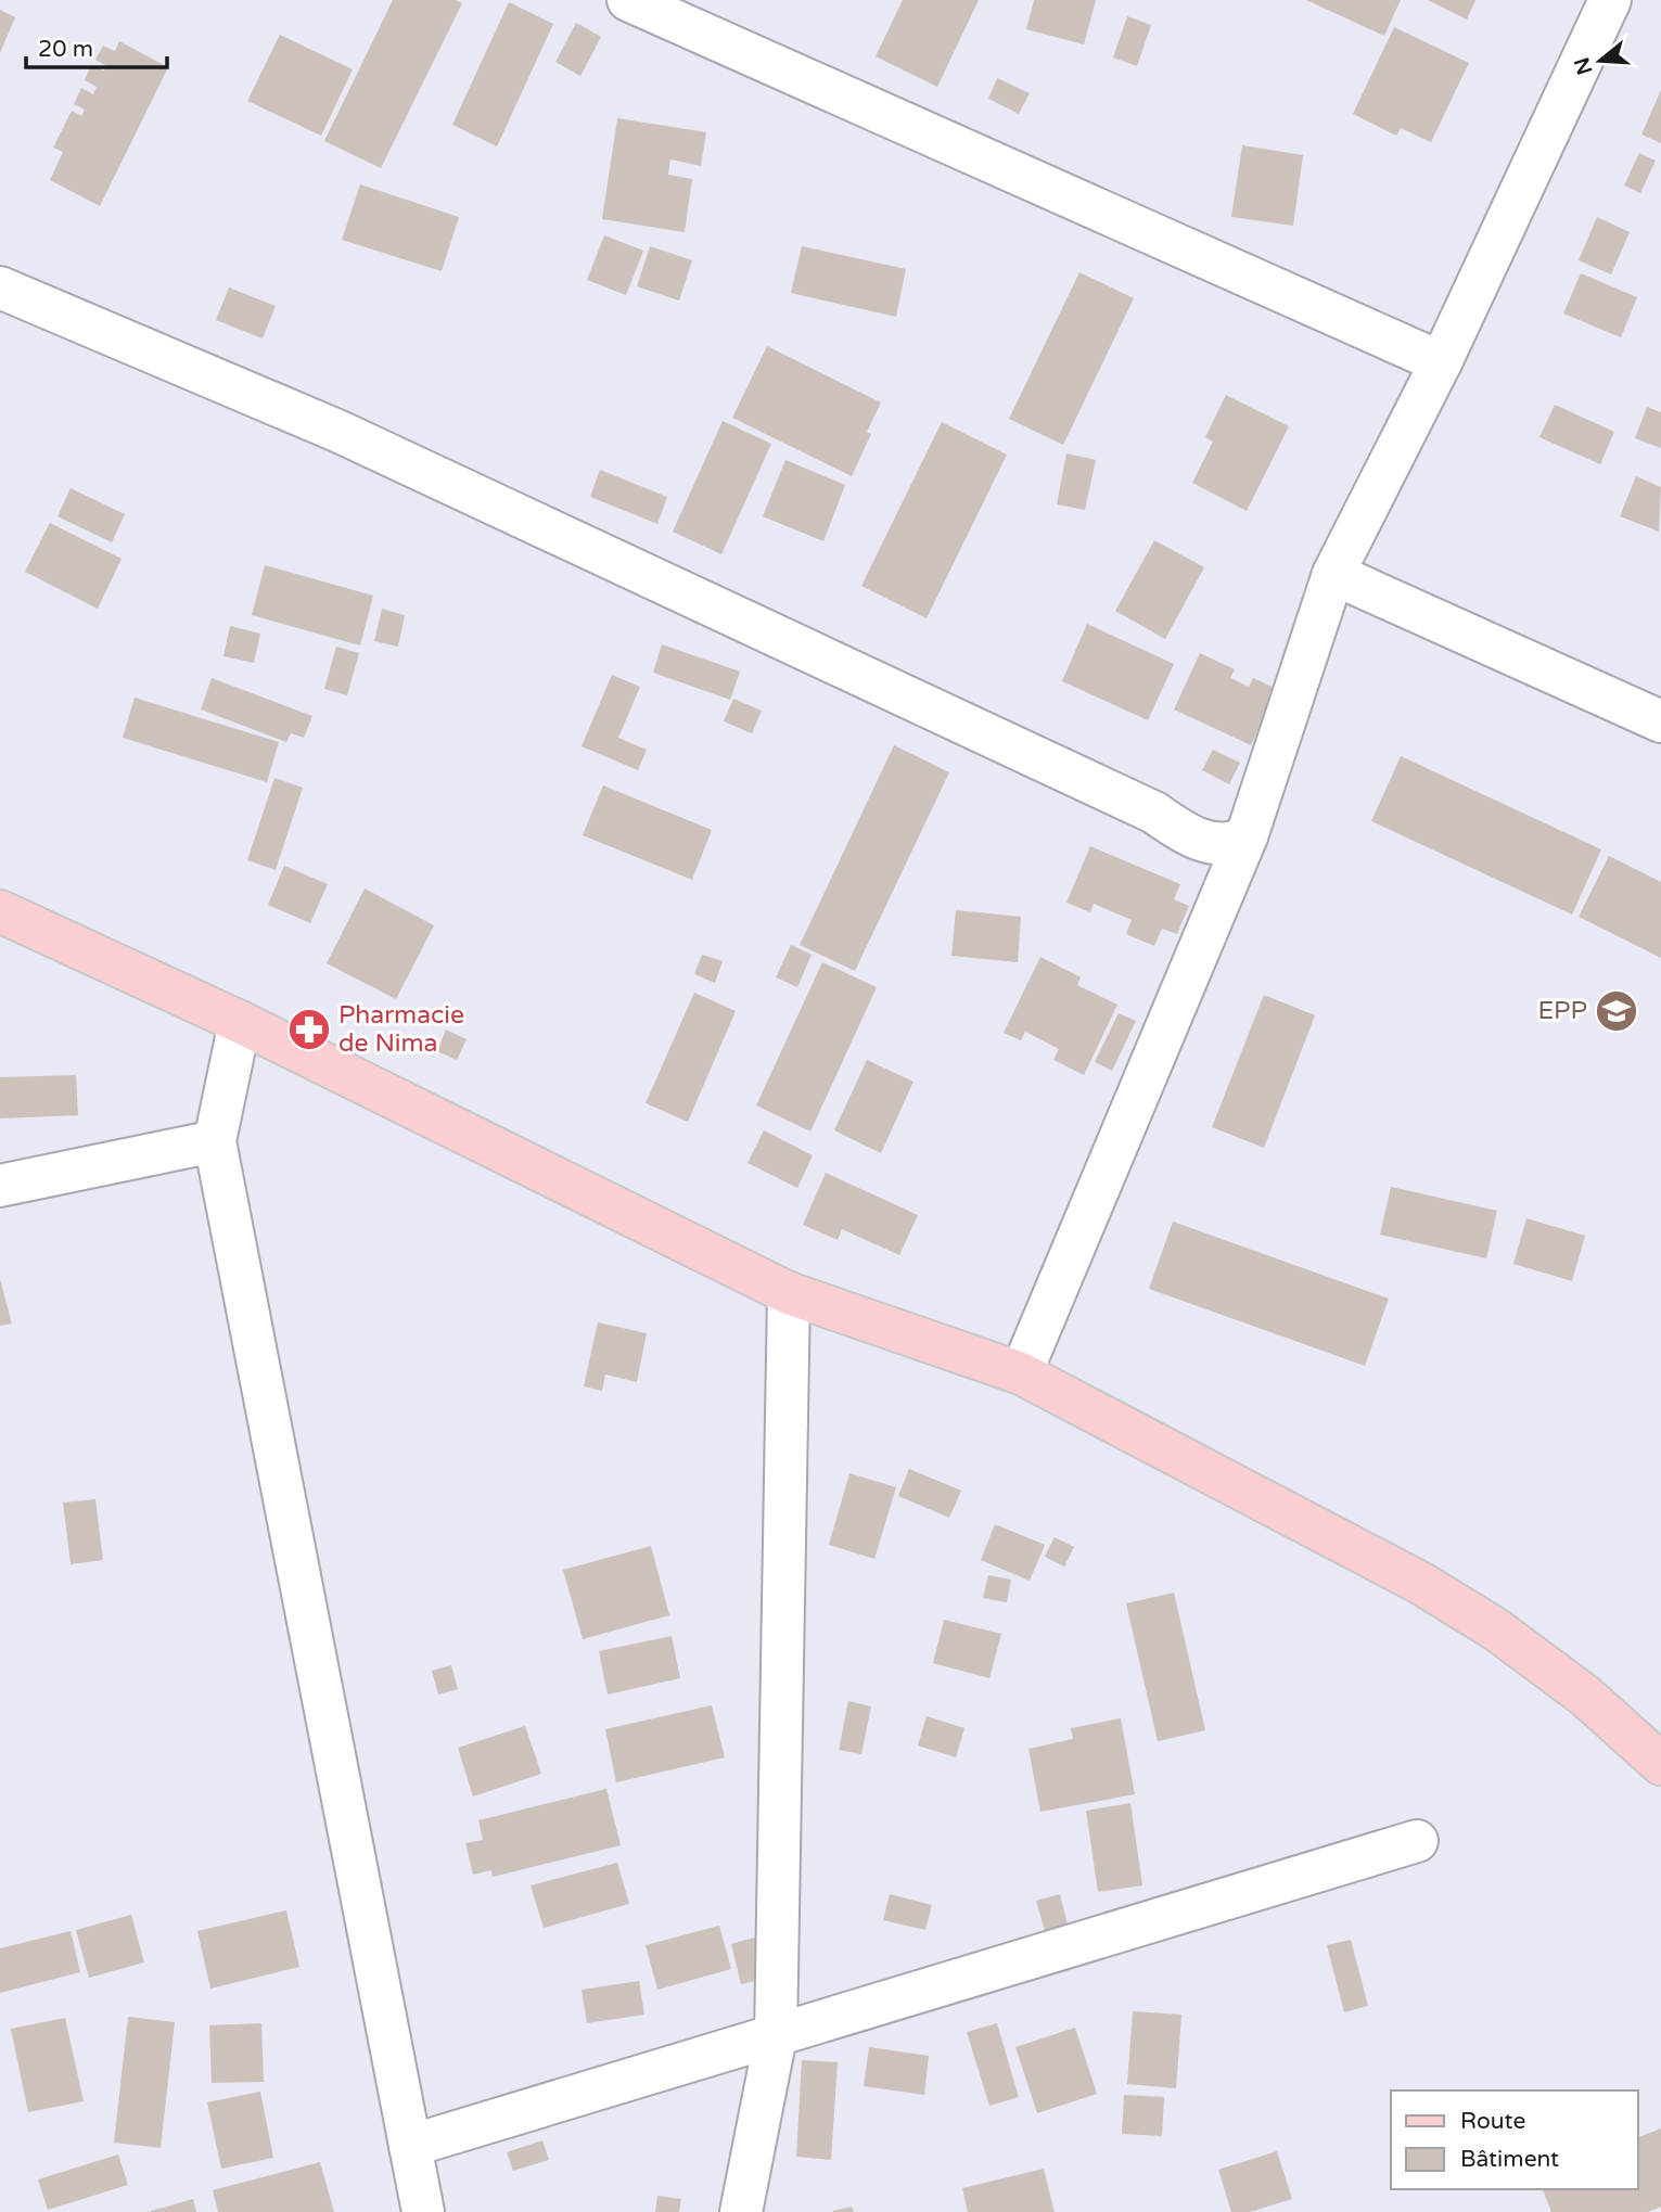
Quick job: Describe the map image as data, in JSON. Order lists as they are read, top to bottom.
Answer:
{
  "places": {
    "school or university": ["EPP"],
    "pharmacy": ["Pharmacie de Nima"]
  },
  "legend": ["Route", "Bâtiment"],
  "scale_bar": "20 m",
  "north": "left"
}
